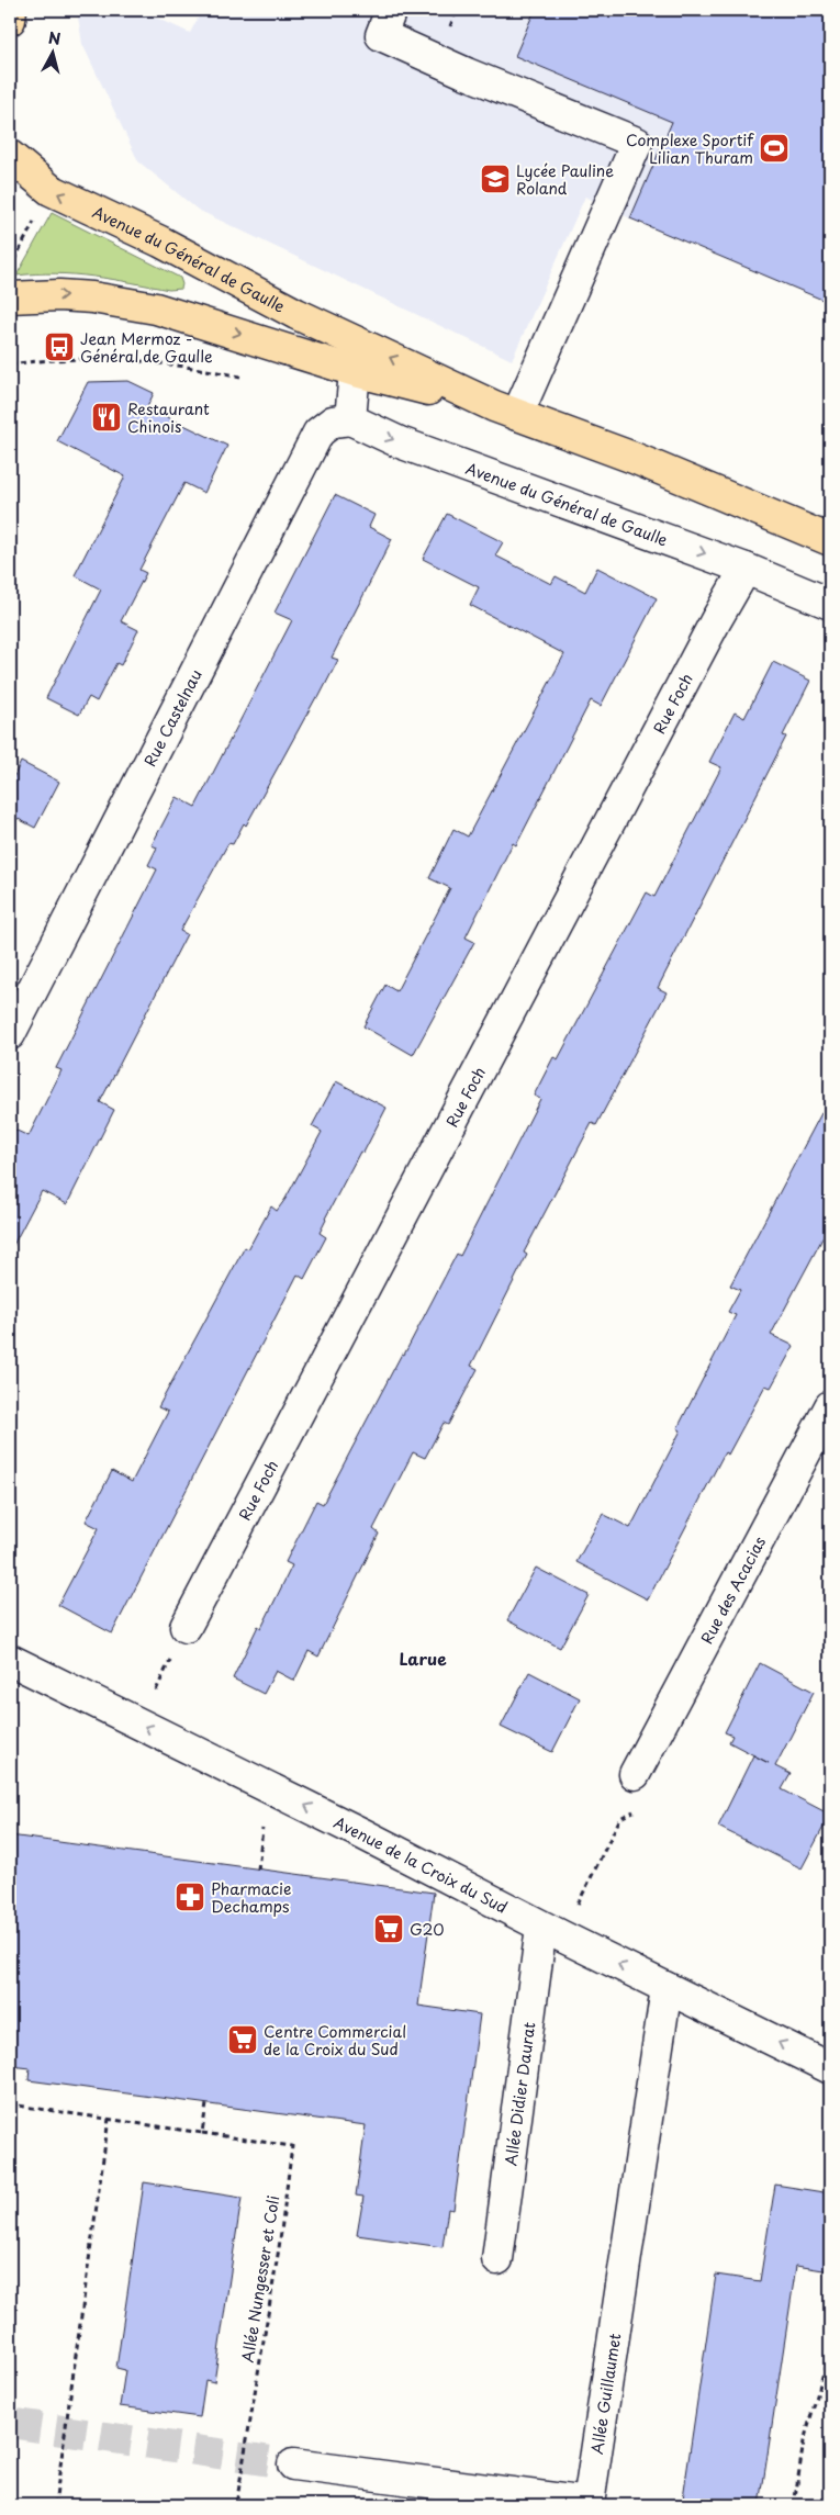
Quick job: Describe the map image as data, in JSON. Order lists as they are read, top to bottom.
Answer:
{
  "streets": {
    "main road": ["Avenue du Général de Gaulle"],
    "street": [
      "Rue Foch",
      "Rue Castelnau",
      "Rue des Acacias",
      "Avenue de la Croix du Sud",
      "Allée Didier Daurat",
      "Allée Guillaumet"
    ],
    "path": ["Allée Nungesser et Coli"]
  },
  "crossings": [
    ["Avenue du Général de Gaulle", "Rue Foch"],
    ["Avenue du Général de Gaulle", "Rue Castelnau"],
    ["Avenue de la Croix du Sud", "Allée Didier Daurat"],
    ["Avenue de la Croix du Sud", "Allée Guillaumet"]
  ],
  "one_way": ["Avenue de la Croix du Sud"],
  "districts": ["Larue"],
  "places": {
    "sports": ["Complexe Sportif Lilian Thuram"],
    "school or university": ["Lycée Pauline Roland"],
    "bus stop": ["Jean Mermoz - Général de Gaulle"],
    "restaurant": ["Restaurant Chinois"],
    "pharmacy": ["Pharmacie Dechamps"],
    "supermarket": ["G20", "Centre Commercial de la Croix du Sud"]
  },
  "north": "top"
}
